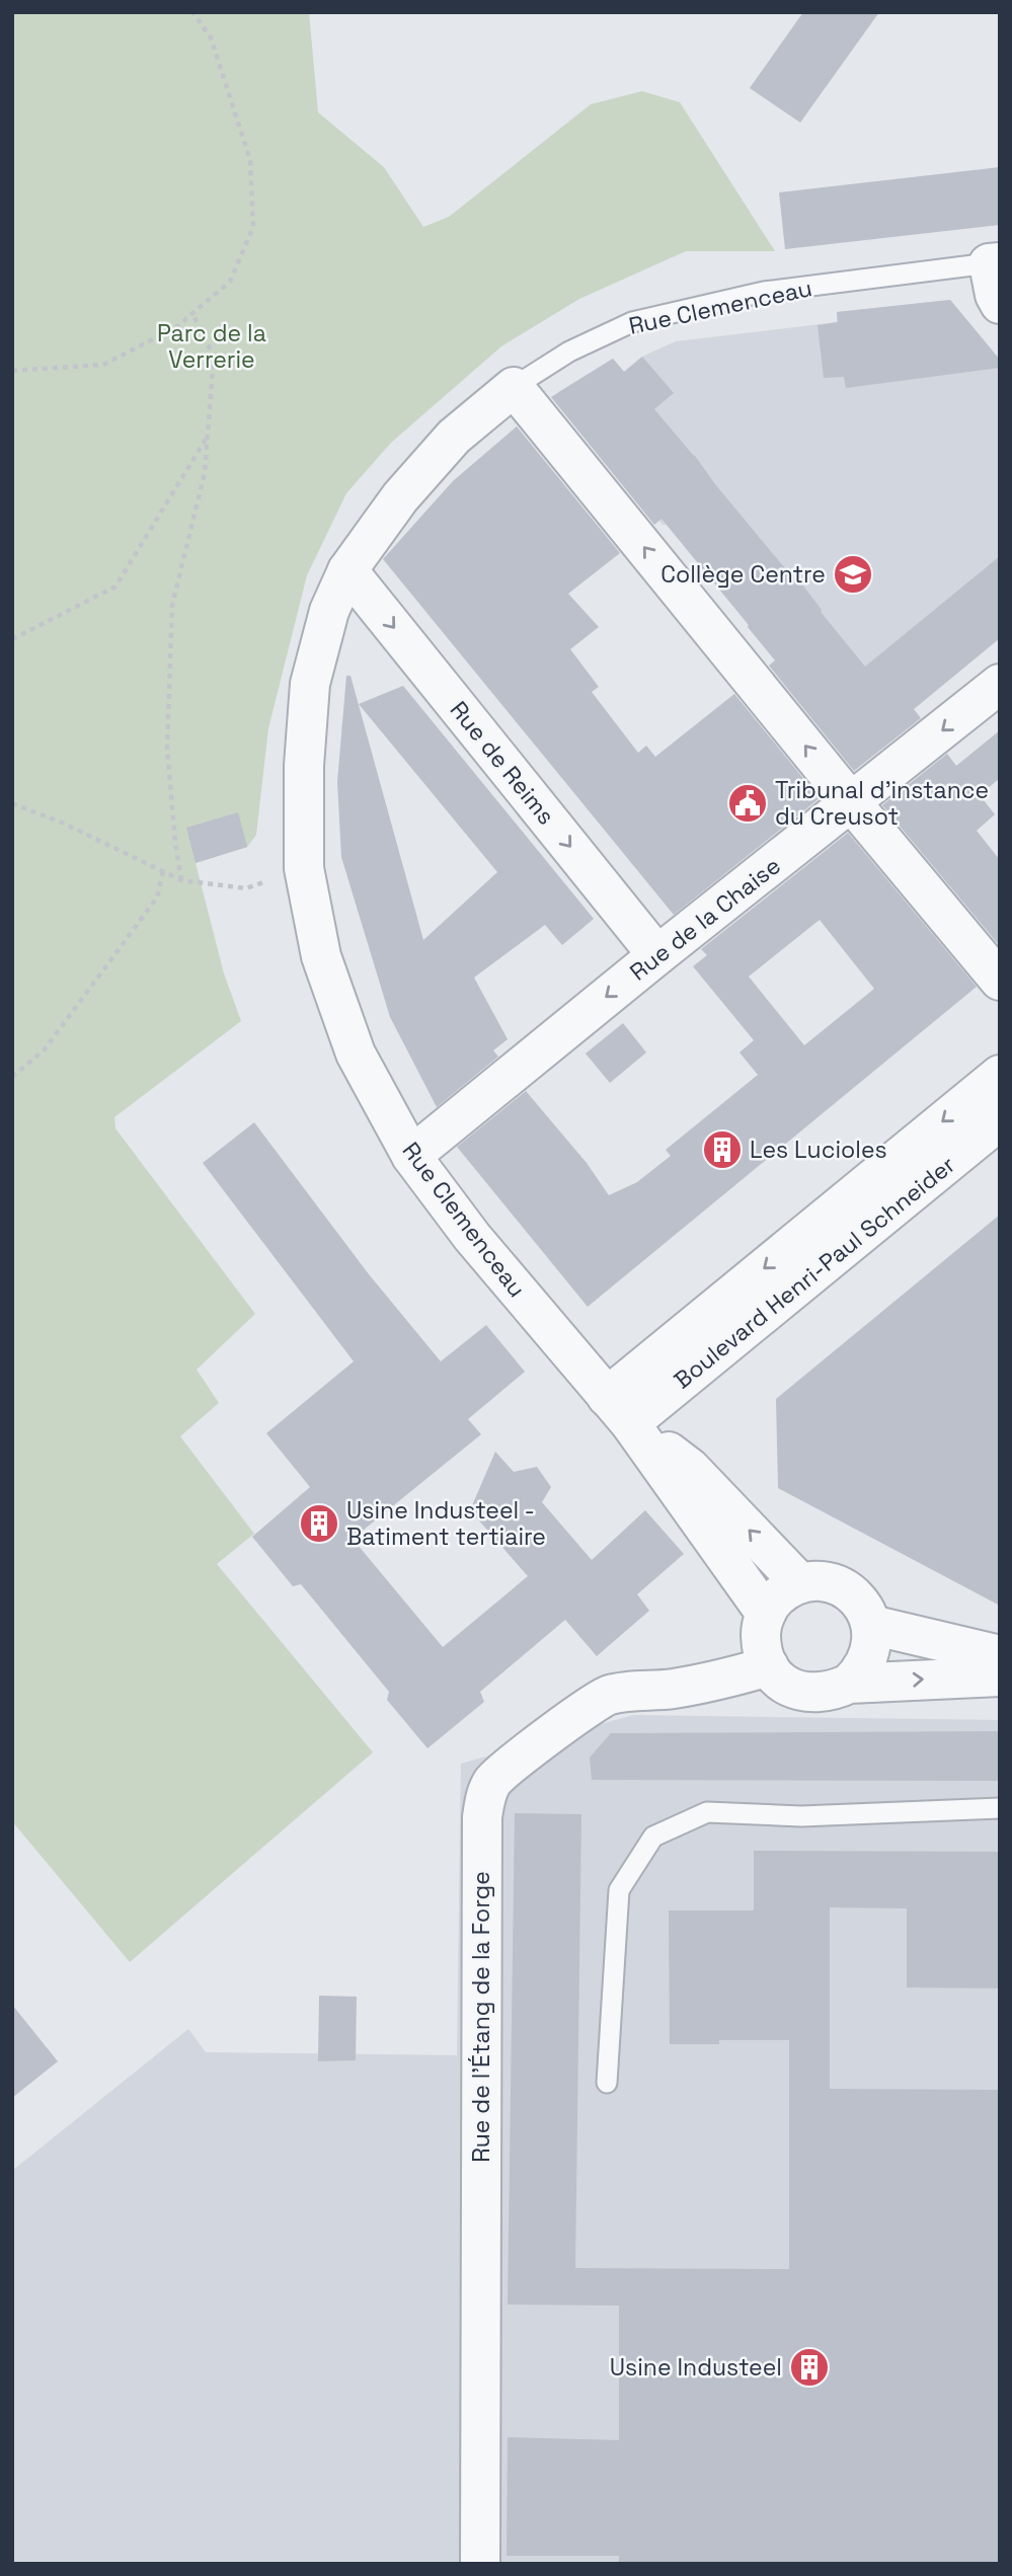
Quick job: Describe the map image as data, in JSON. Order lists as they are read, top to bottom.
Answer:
{
  "streets": {
    "street": [
      "Rue Clemenceau",
      "Rue de Reims",
      "Rue de la Chaise",
      "Boulevard Henri-Paul Schneider",
      "Rue de l'Étang de la Forge"
    ]
  },
  "crossings": [
    ["Rue Clemenceau", "Rue de Reims"],
    ["Rue Clemenceau", "Rue de la Chaise"],
    ["Rue Clemenceau", "Boulevard Henri-Paul Schneider"],
    ["Rue Clemenceau", "Rue de l'Étang de la Forge"],
    ["Rue de Reims", "Rue de la Chaise"]
  ],
  "one_way": ["Rue de la Chaise"],
  "parks": ["Parc de la Verrerie"],
  "places": {
    "school or university": ["Collège Centre"],
    "public building": ["Tribunal d'instance du Creusot"],
    "building": ["Les Lucioles", "Usine Industeel - Batiment tertiaire", "Usine Industeel"]
  }
}
